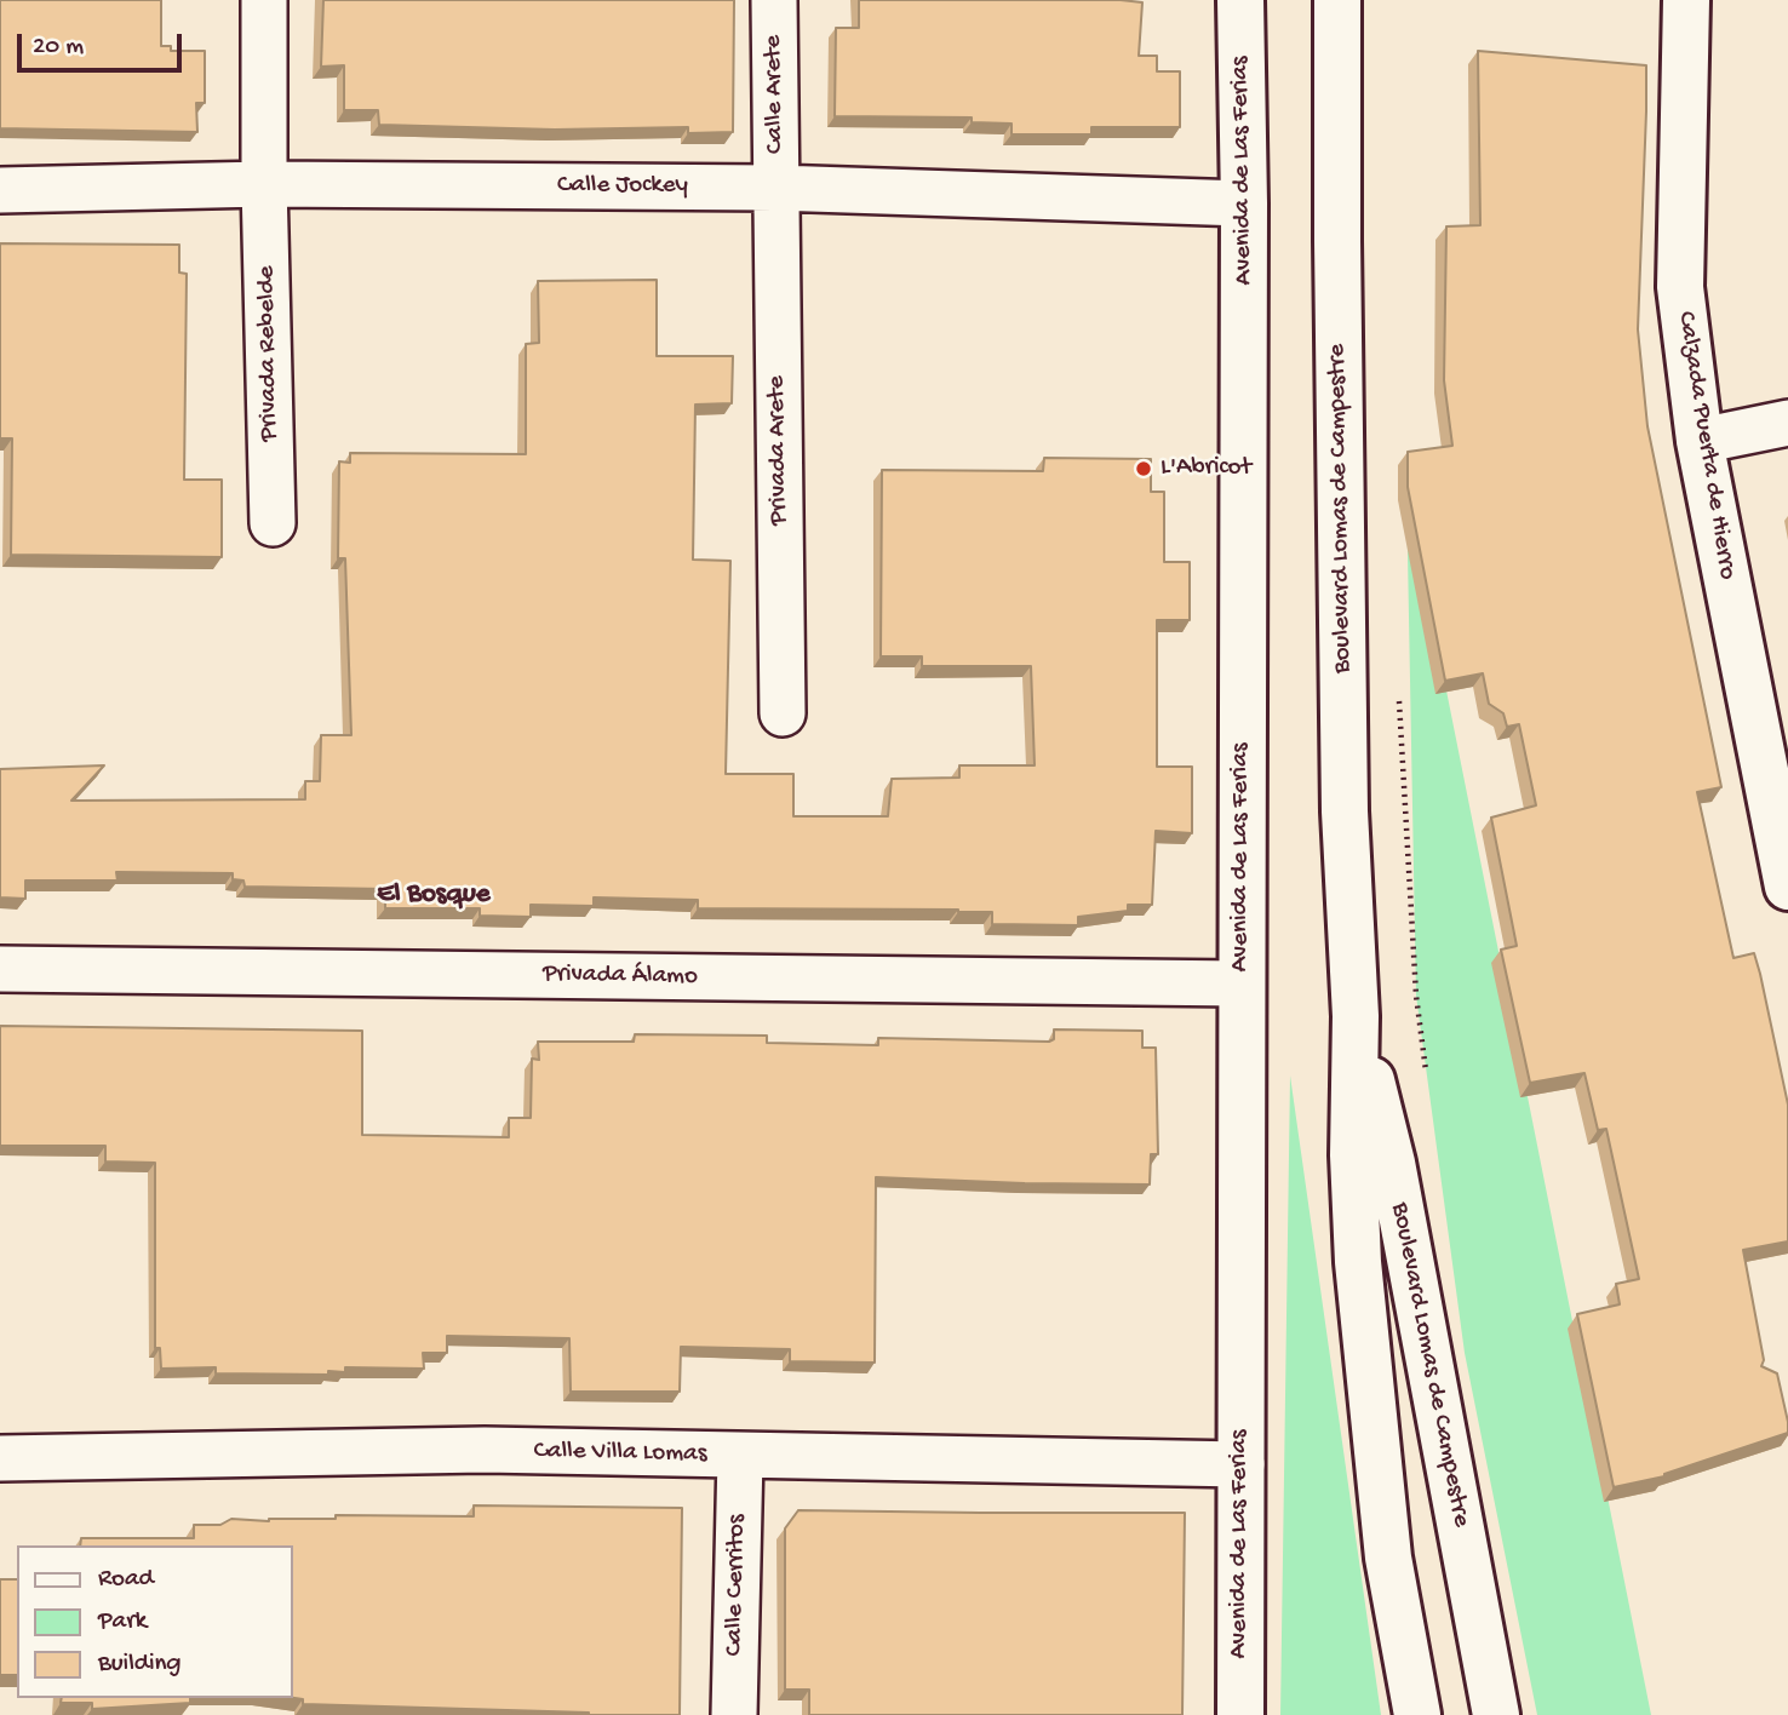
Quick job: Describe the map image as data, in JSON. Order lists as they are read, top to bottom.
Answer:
{
  "streets": {
    "main road": ["Avenida de Las Ferias", "Calzada Puerta de Hierro", "Boulevard Lomas de Campestre"],
    "street": [
      "Calle Arete",
      "Calle Jockey",
      "Privada Rebelde",
      "Privada Arete",
      "Privada Álamo",
      "Calle Villa Lomas",
      "Calle Cerritos"
    ]
  },
  "crossings": [
    ["Calle Arete", "Calle Jockey"],
    ["Calle Arete", "Privada Arete"],
    ["Avenida de Las Ferias", "Calle Jockey"],
    ["Avenida de Las Ferias", "Privada Álamo"],
    ["Avenida de Las Ferias", "Calle Villa Lomas"],
    ["Calle Jockey", "Privada Rebelde"],
    ["Calle Jockey", "Privada Arete"],
    ["Calle Villa Lomas", "Calle Cerritos"]
  ],
  "districts": ["El Bosque"],
  "places": ["L'Abricot"],
  "legend": ["Road", "Park", "Building"],
  "scale_bar": "20 m"
}
